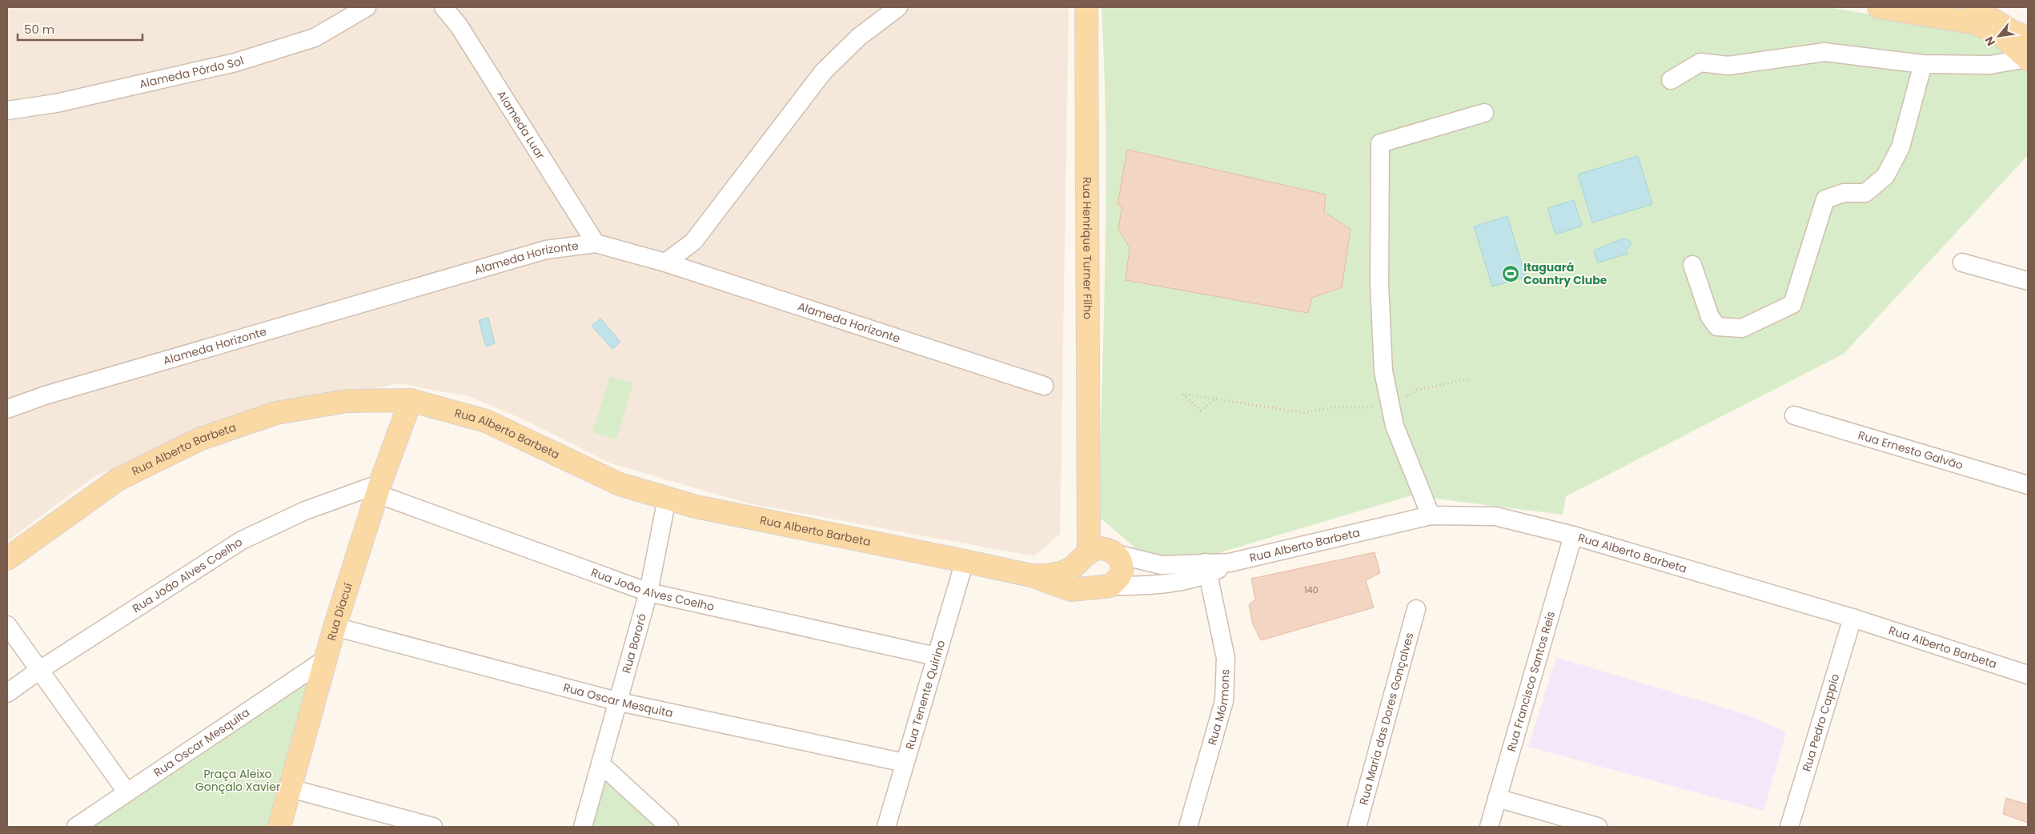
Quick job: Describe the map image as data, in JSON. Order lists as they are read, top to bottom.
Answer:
{
  "streets": {
    "main road": ["Rua Henrique Turner Filho", "Rua Alberto Barbeta", "Rua Diacuí"],
    "street": [
      "Alameda Pôrdo Sol",
      "Alameda Luar",
      "Alameda Horizonte",
      "Rua Ernesto Galvão",
      "Rua João Alves Coelho",
      "Rua Bororó",
      "Rua Francisco Santos Reis",
      "Rua Tenente Quirino",
      "Rua Oscar Mesquita",
      "Rua Mórmons",
      "Rua Maria das Dores Gonçalves",
      "Rua Pedro Cappio"
    ]
  },
  "crossings": [
    ["Alameda Luar", "Alameda Horizonte"],
    ["Rua Alberto Barbeta", "Rua Diacuí"],
    ["Rua Alberto Barbeta", "Rua Bororó"],
    ["Rua Alberto Barbeta", "Rua Francisco Santos Reis"],
    ["Rua Alberto Barbeta", "Rua Tenente Quirino"],
    ["Rua Alberto Barbeta", "Rua Mórmons"],
    ["Rua Alberto Barbeta", "Rua Pedro Cappio"],
    ["Rua João Alves Coelho", "Rua Diacuí"],
    ["Rua João Alves Coelho", "Rua Bororó"],
    ["Rua João Alves Coelho", "Rua Tenente Quirino"],
    ["Rua Diacuí", "Rua Oscar Mesquita"],
    ["Rua Bororó", "Rua Oscar Mesquita"],
    ["Rua Tenente Quirino", "Rua Oscar Mesquita"]
  ],
  "parks": ["Praça Aleixo Gonçalo Xavier"],
  "places": {
    "sports": ["Itaguará Country Clube"]
  },
  "house_numbers": ["140"],
  "scale_bar": "50 m",
  "north": "bottom left"
}
